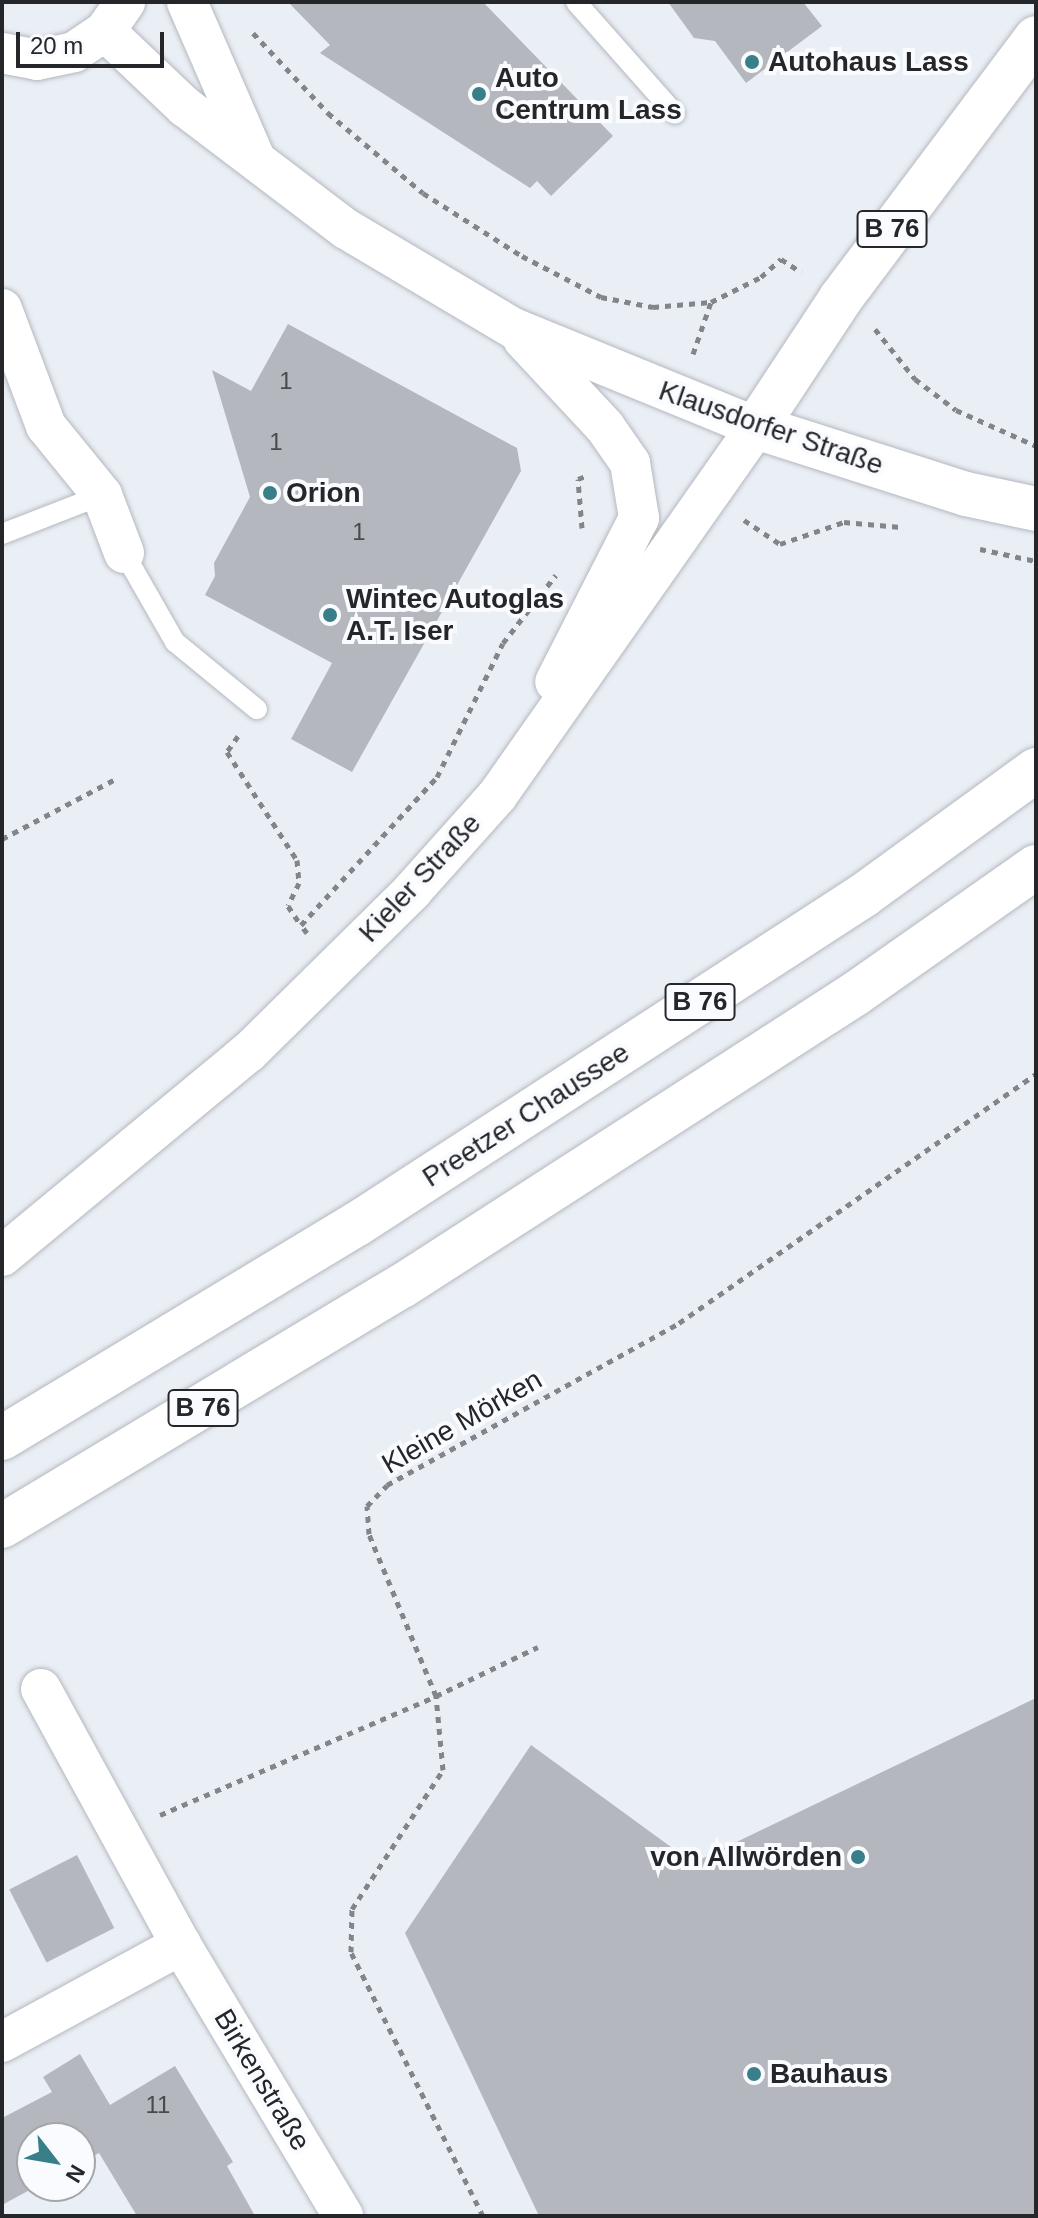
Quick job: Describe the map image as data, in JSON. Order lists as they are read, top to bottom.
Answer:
{
  "streets": {
    "main road": ["B 76", "Klausdorfer Straße", "Preetzer Chaussee"],
    "street": ["Kieler Straße", "Birkenstraße"],
    "path": ["Kleine Mörken"]
  },
  "crossings": [
    ["B 76", "Klausdorfer Straße"],
    ["B 76", "Kieler Straße"],
    ["Klausdorfer Straße", "Kieler Straße"]
  ],
  "places": [
    "Autohaus Lass",
    "Auto Centrum Lass",
    "Orion",
    "Wintec Autoglas A.T. Iser",
    "von Allwörden",
    "Bauhaus"
  ],
  "house_numbers": [
    "1",
    "1",
    "1",
    "11"
  ],
  "scale_bar": "20 m",
  "north": "bottom right"
}
